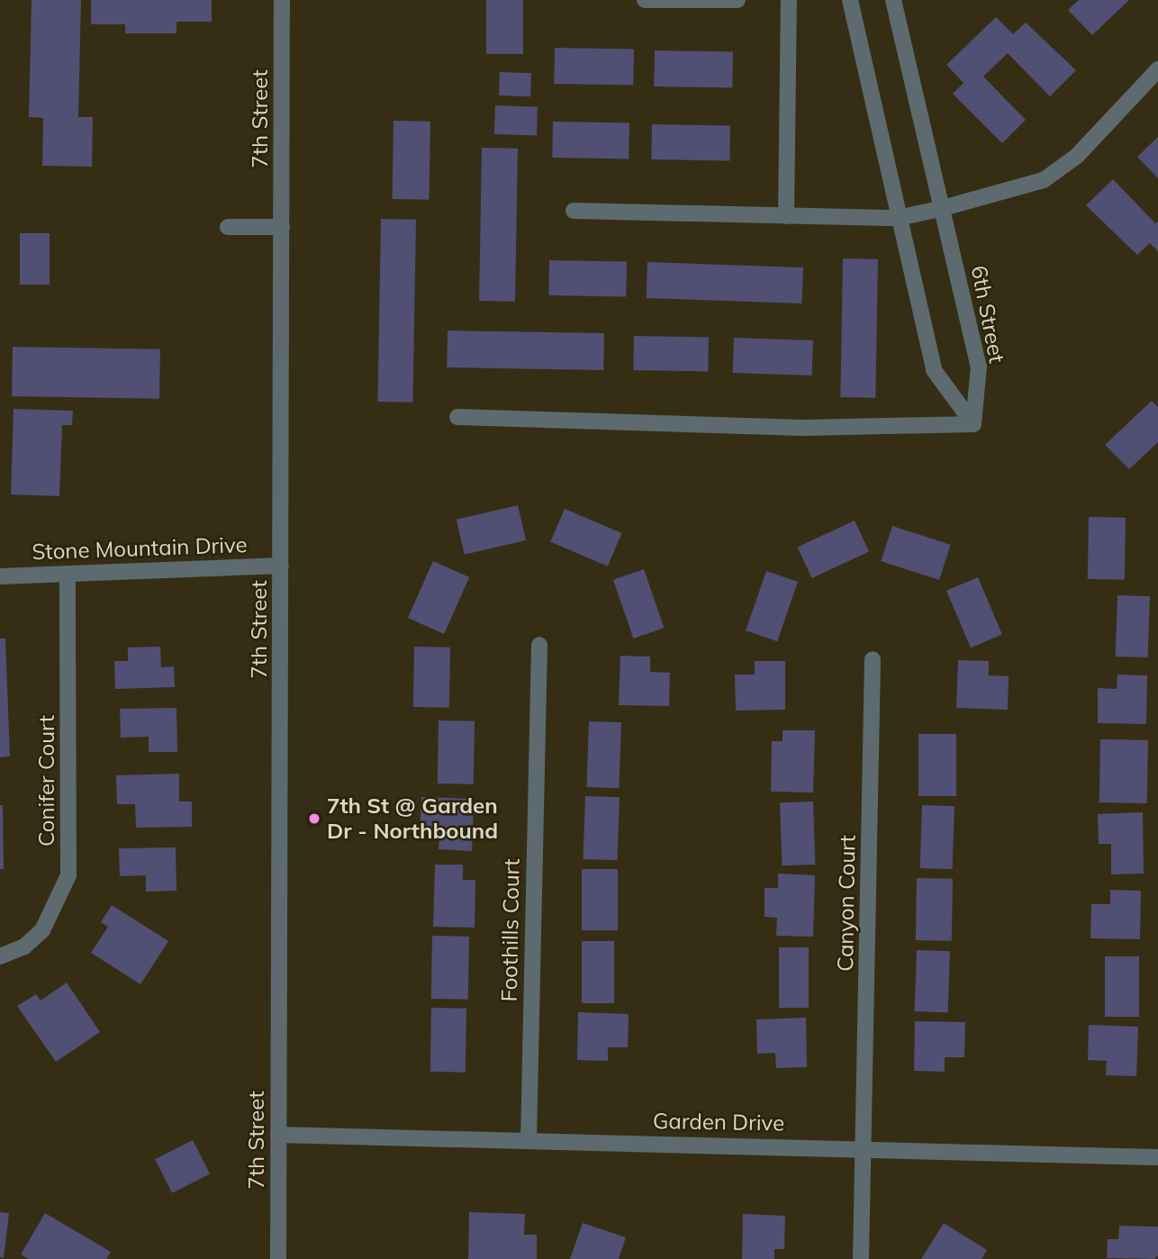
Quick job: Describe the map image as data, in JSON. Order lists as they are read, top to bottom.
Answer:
{
  "streets": {
    "street": [
      "7th Street",
      "6th Street",
      "Stone Mountain Drive",
      "Conifer Court",
      "Canyon Court",
      "Foothills Court",
      "Garden Drive"
    ]
  },
  "crossings": [
    ["7th Street", "Stone Mountain Drive"],
    ["7th Street", "Garden Drive"],
    ["Stone Mountain Drive", "Conifer Court"],
    ["Canyon Court", "Garden Drive"],
    ["Foothills Court", "Garden Drive"]
  ],
  "places": ["7th St @ Garden Dr - Northbound"]
}
